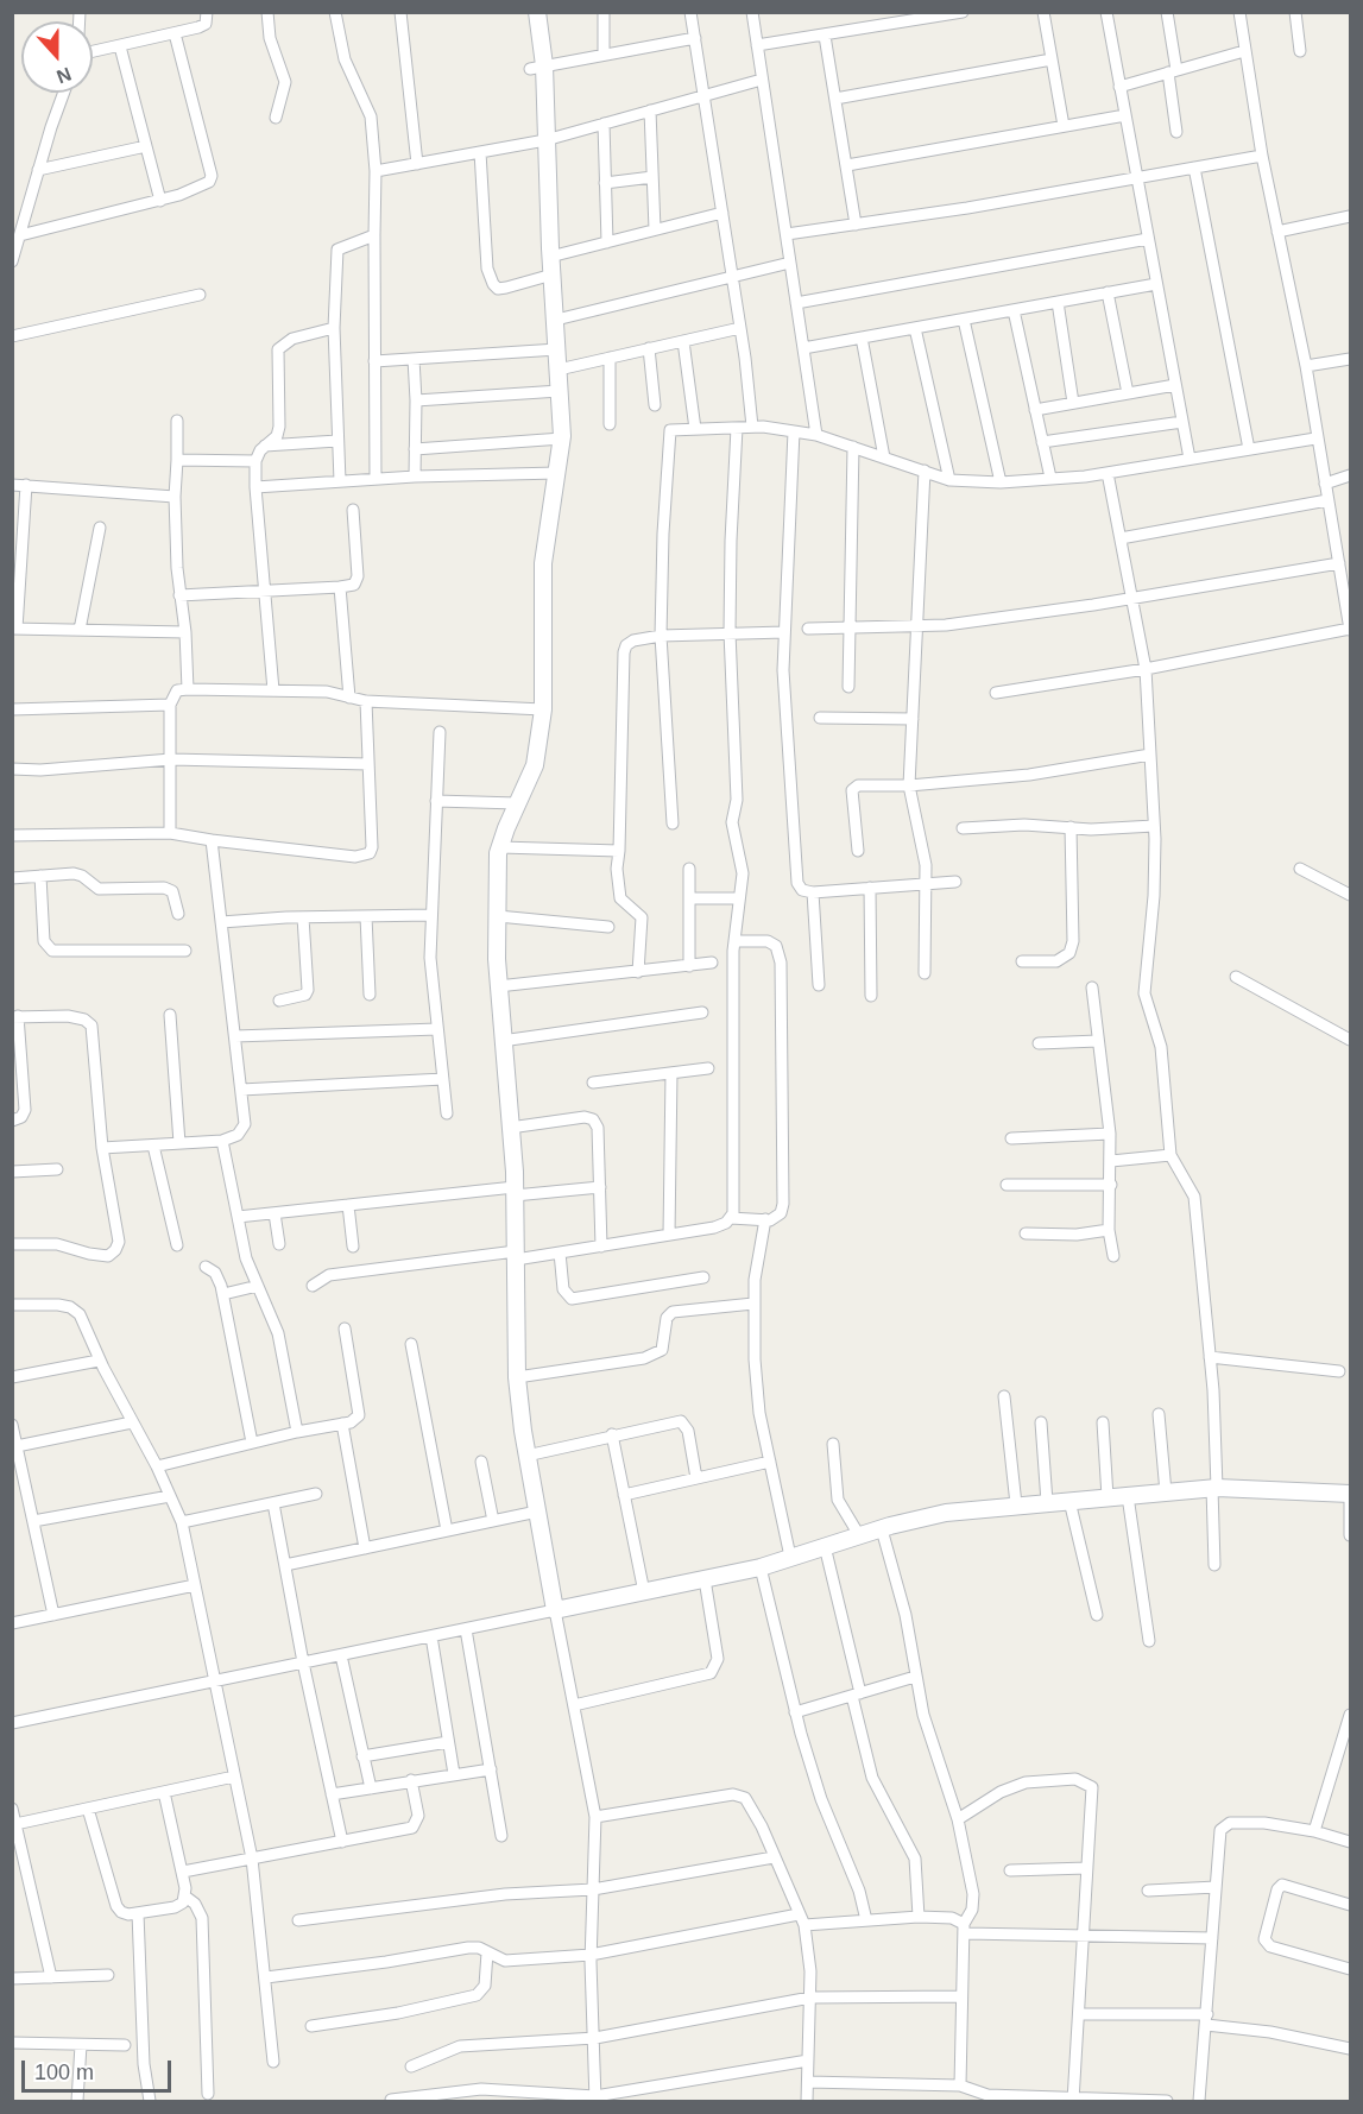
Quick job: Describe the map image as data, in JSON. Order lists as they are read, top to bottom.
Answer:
{
  "scale_bar": "100 m",
  "north": "bottom"
}
